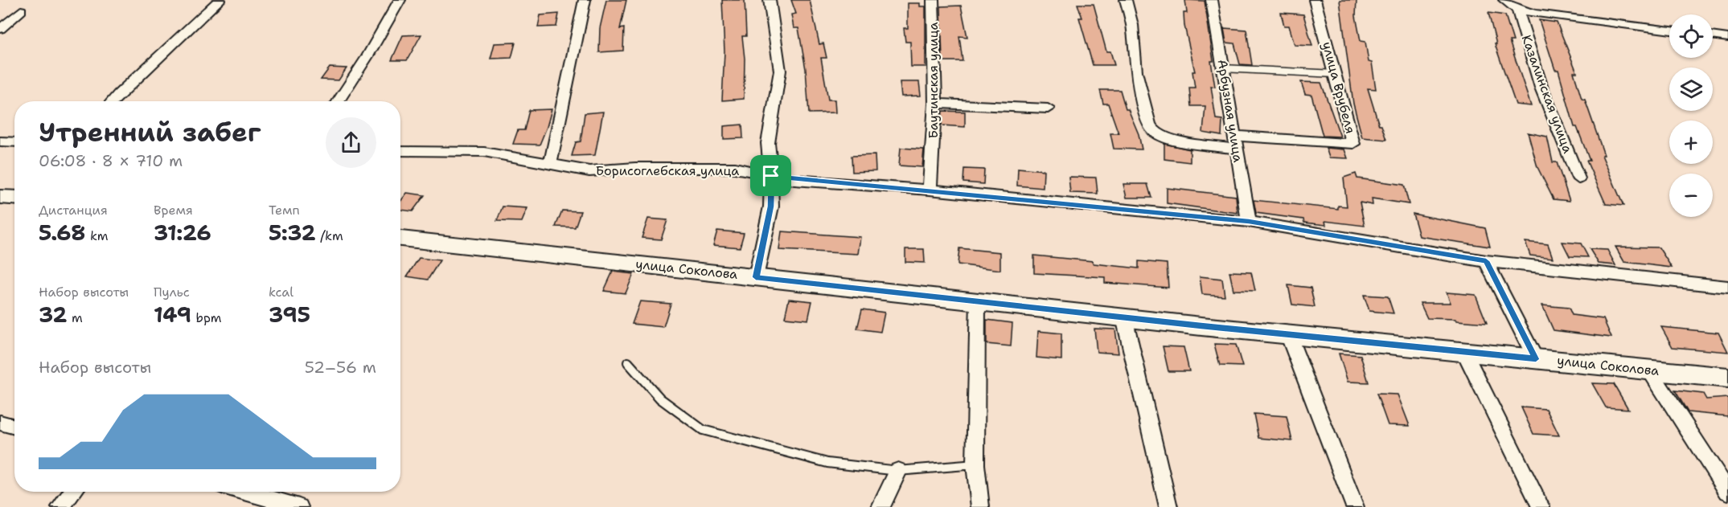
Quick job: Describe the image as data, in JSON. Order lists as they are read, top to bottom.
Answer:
{
  "streets": {
    "main road": ["улица Соколова"],
    "street": [
      "Баутинская улица",
      "улица Врубеля",
      "Казалинская улица",
      "Арбузная улица",
      "Борисоглебская улица"
    ]
  },
  "crossings": [
    ["Баутинская улица", "Борисоглебская улица"],
    ["улица Врубеля", "Арбузная улица"],
    ["Арбузная улица", "Борисоглебская улица"]
  ],
  "page": {
    "map_buttons": ["+", "−"],
    "heading": ["Утренний забег", "06:08 · 8 × 710 m"],
    "stats": [
      ["Дистанция", "5.68 km"],
      ["Время", "31:26"],
      ["Темп", "5:32 /km"],
      ["Набор высоты", "32 m"],
      ["Пульс", "149 bpm"],
      ["kcal", "395"]
    ],
    "chart": ["Набор высоты", "52–56 m"]
  }
}
